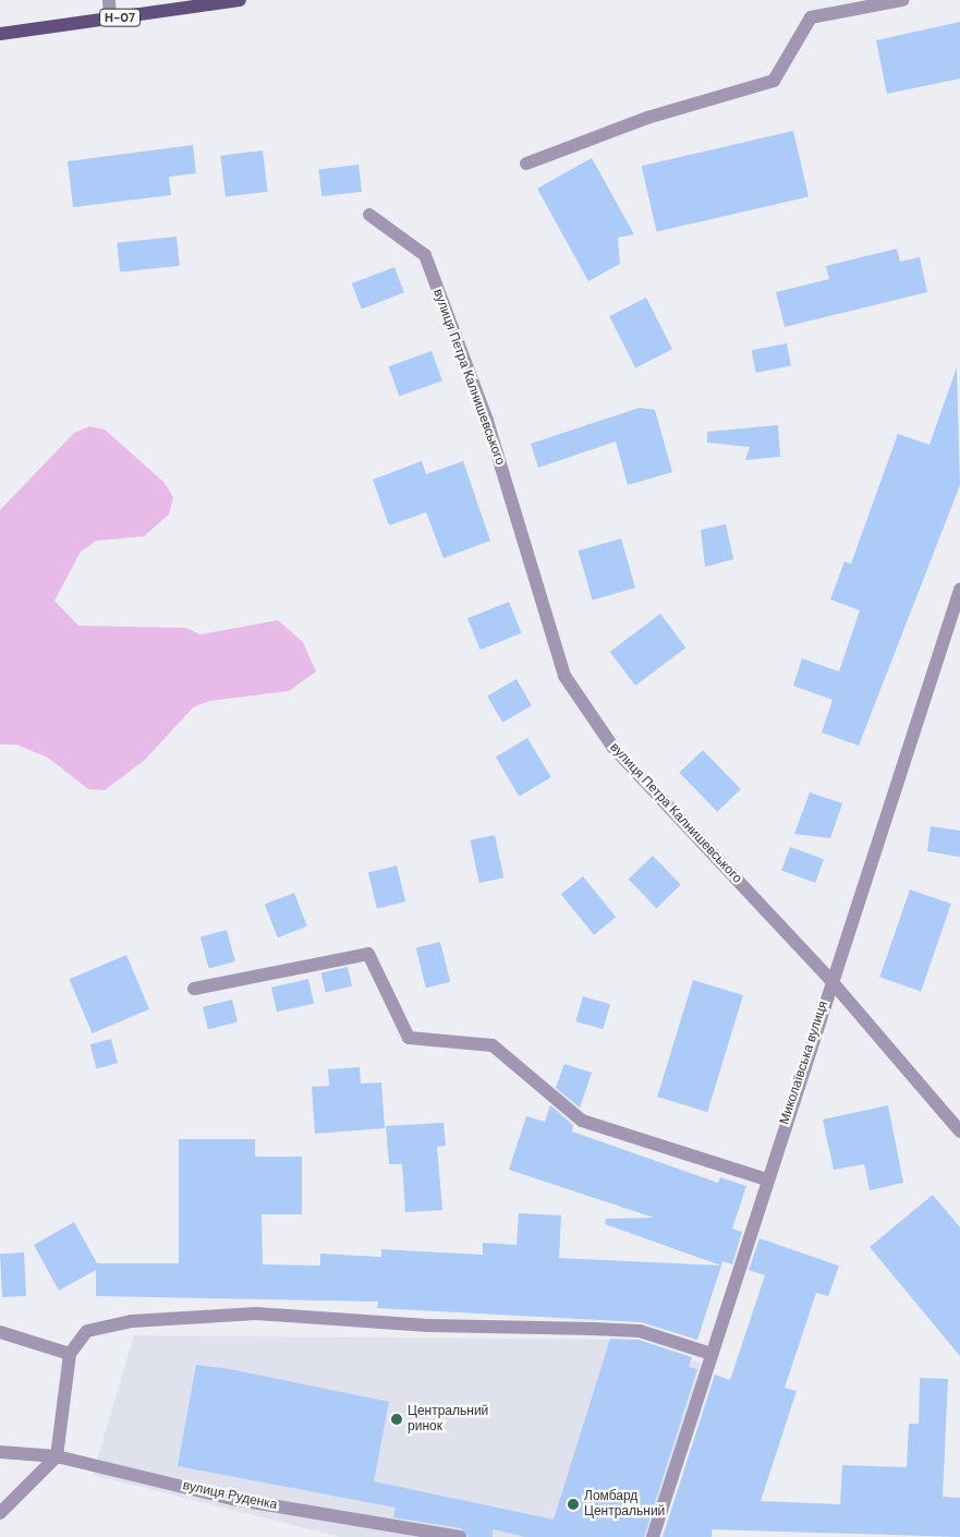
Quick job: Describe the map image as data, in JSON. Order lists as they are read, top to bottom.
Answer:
{
  "streets": {
    "main road": ["Н-07"],
    "street": ["вулиця Петра Калнишевського", "Миколаївська вулиця", "вулиця Руденка"]
  },
  "crossings": [
    ["вулиця Петра Калнишевського", "Миколаївська вулиця"]
  ],
  "places": ["Центральний ринок", "Ломбард Центральний"]
}
